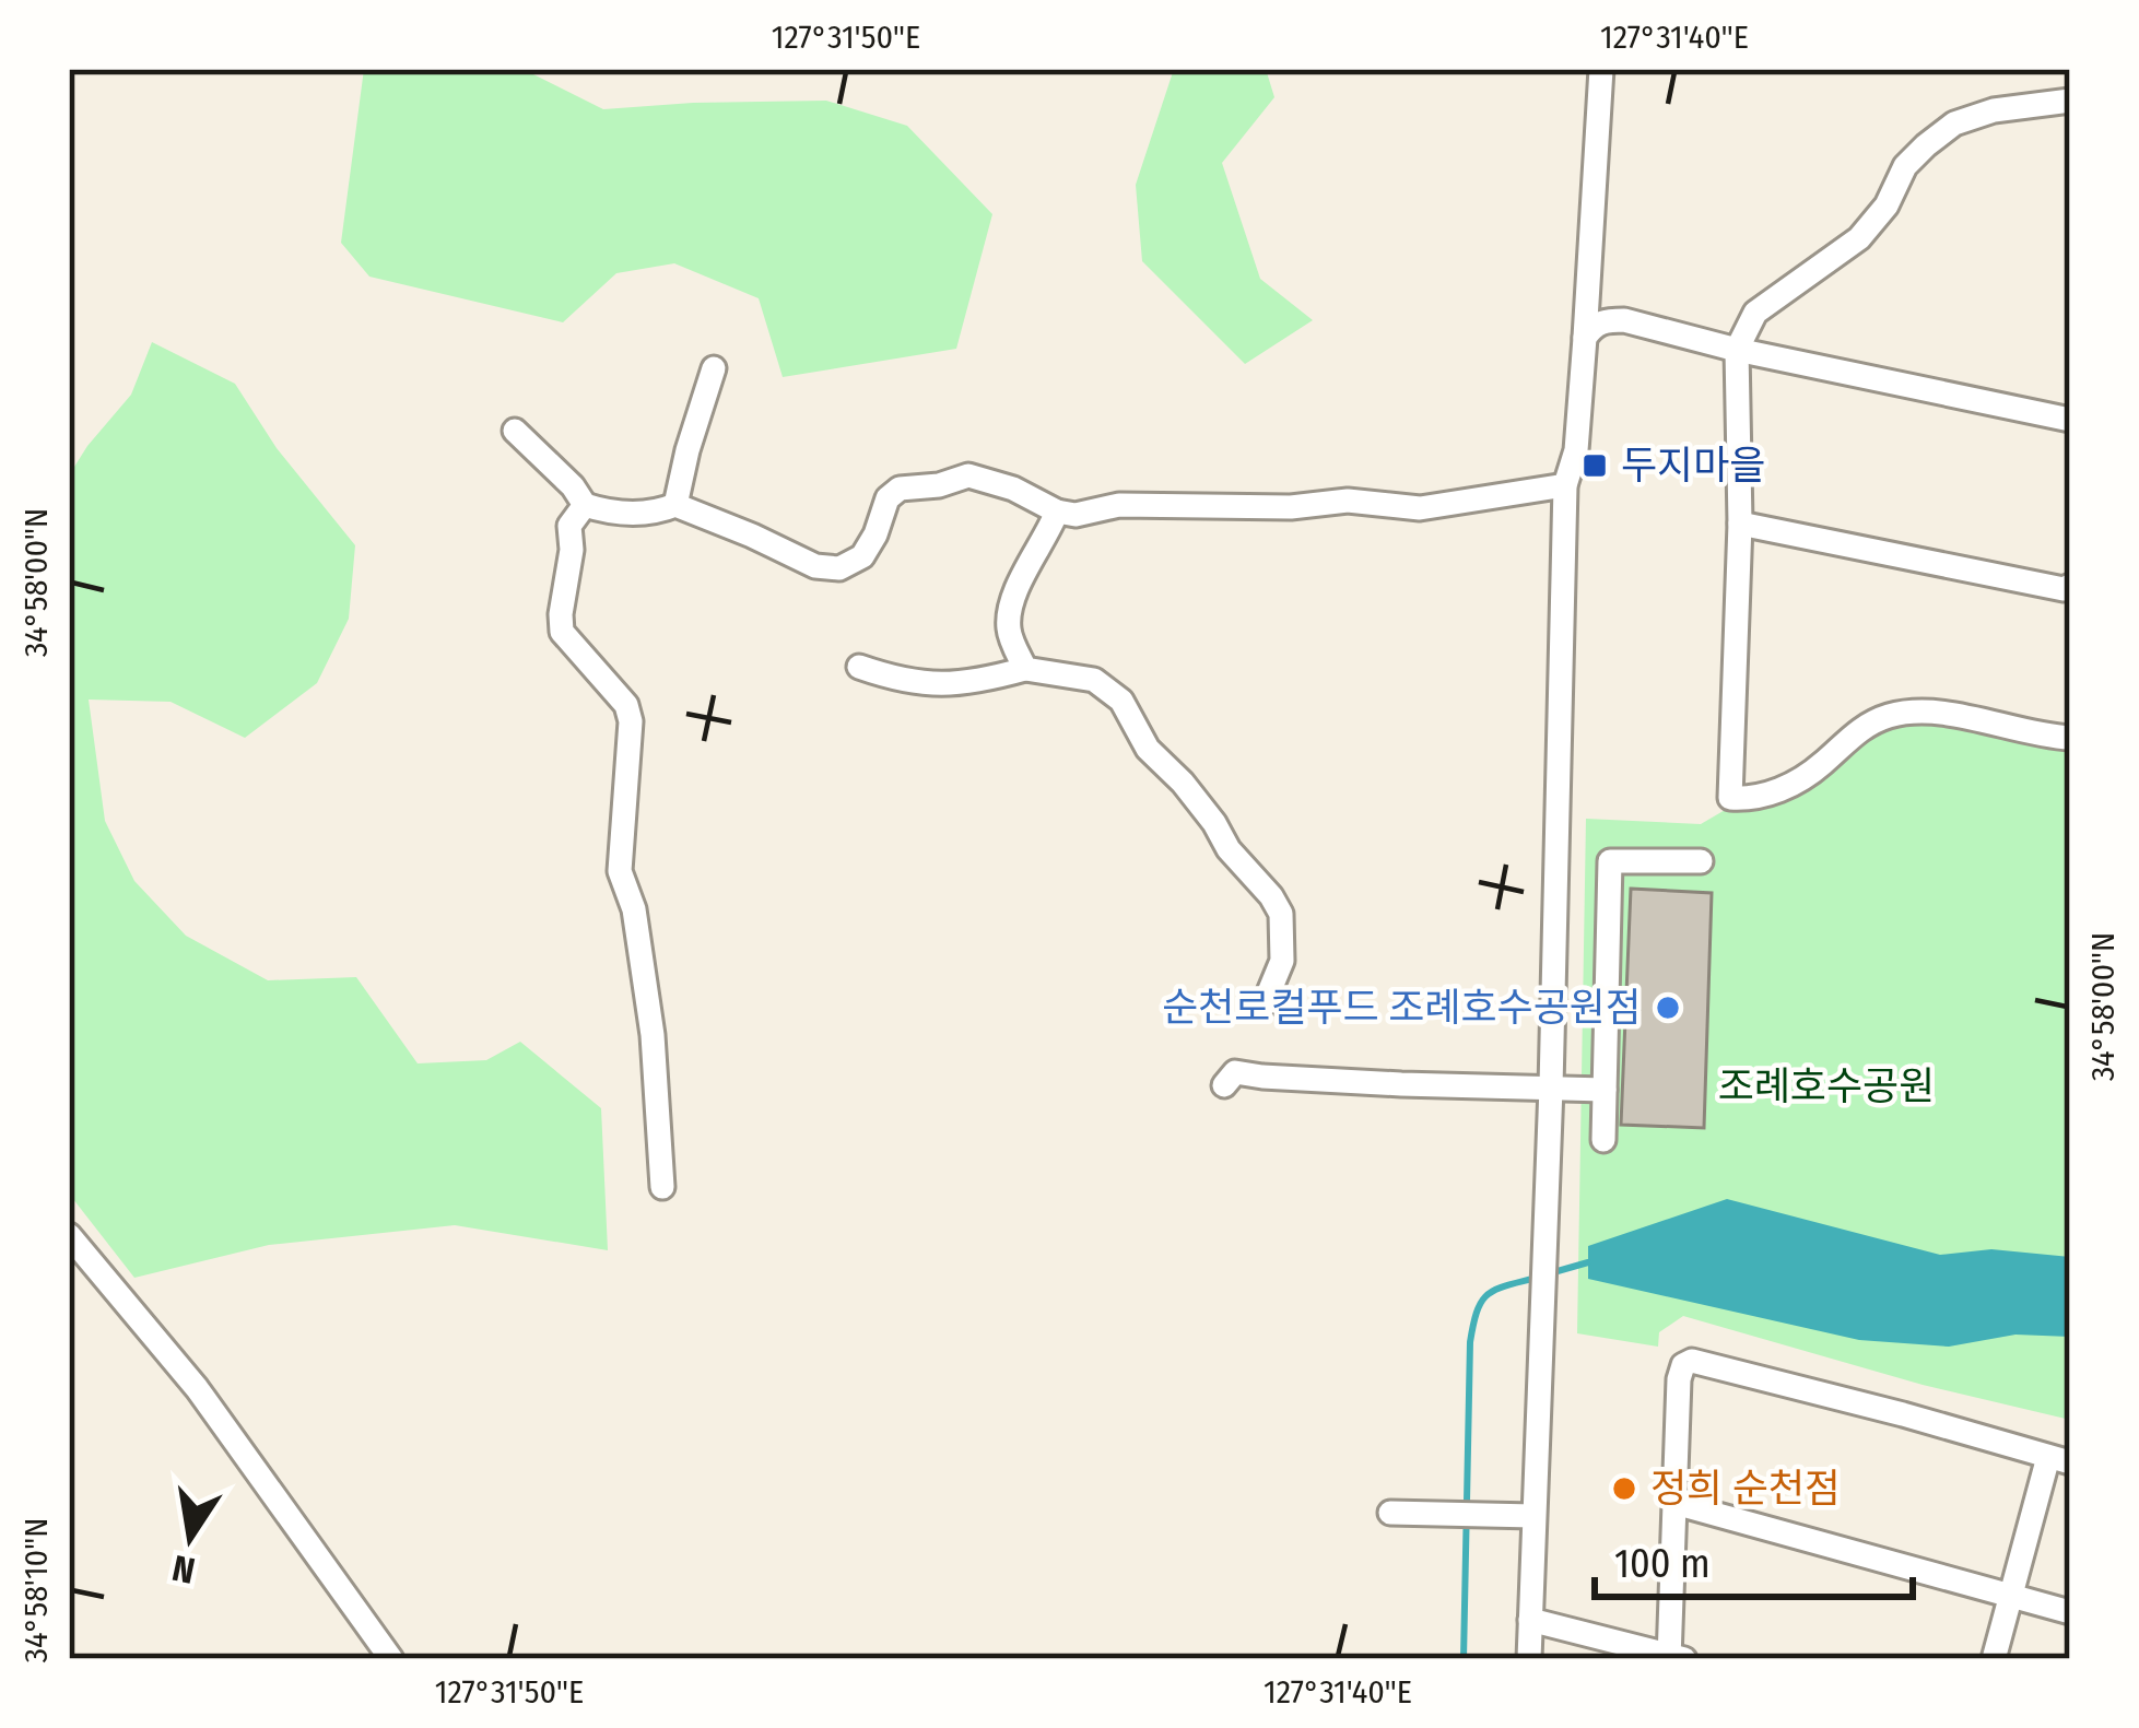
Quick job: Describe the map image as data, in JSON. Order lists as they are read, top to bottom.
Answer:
{
  "parks": ["조례호수공원"],
  "places": {
    "transit": ["두지마을"],
    "other": ["순천로컬푸드 조례호수공원점", "정희 순천점"]
  },
  "scale_bar": "100 m",
  "north": "bottom",
  "coordinates": [
    "127°31'50\"E",
    "127°31'40\"E",
    "34°58'00\"N",
    "34°58'10\"N"
  ]
}
